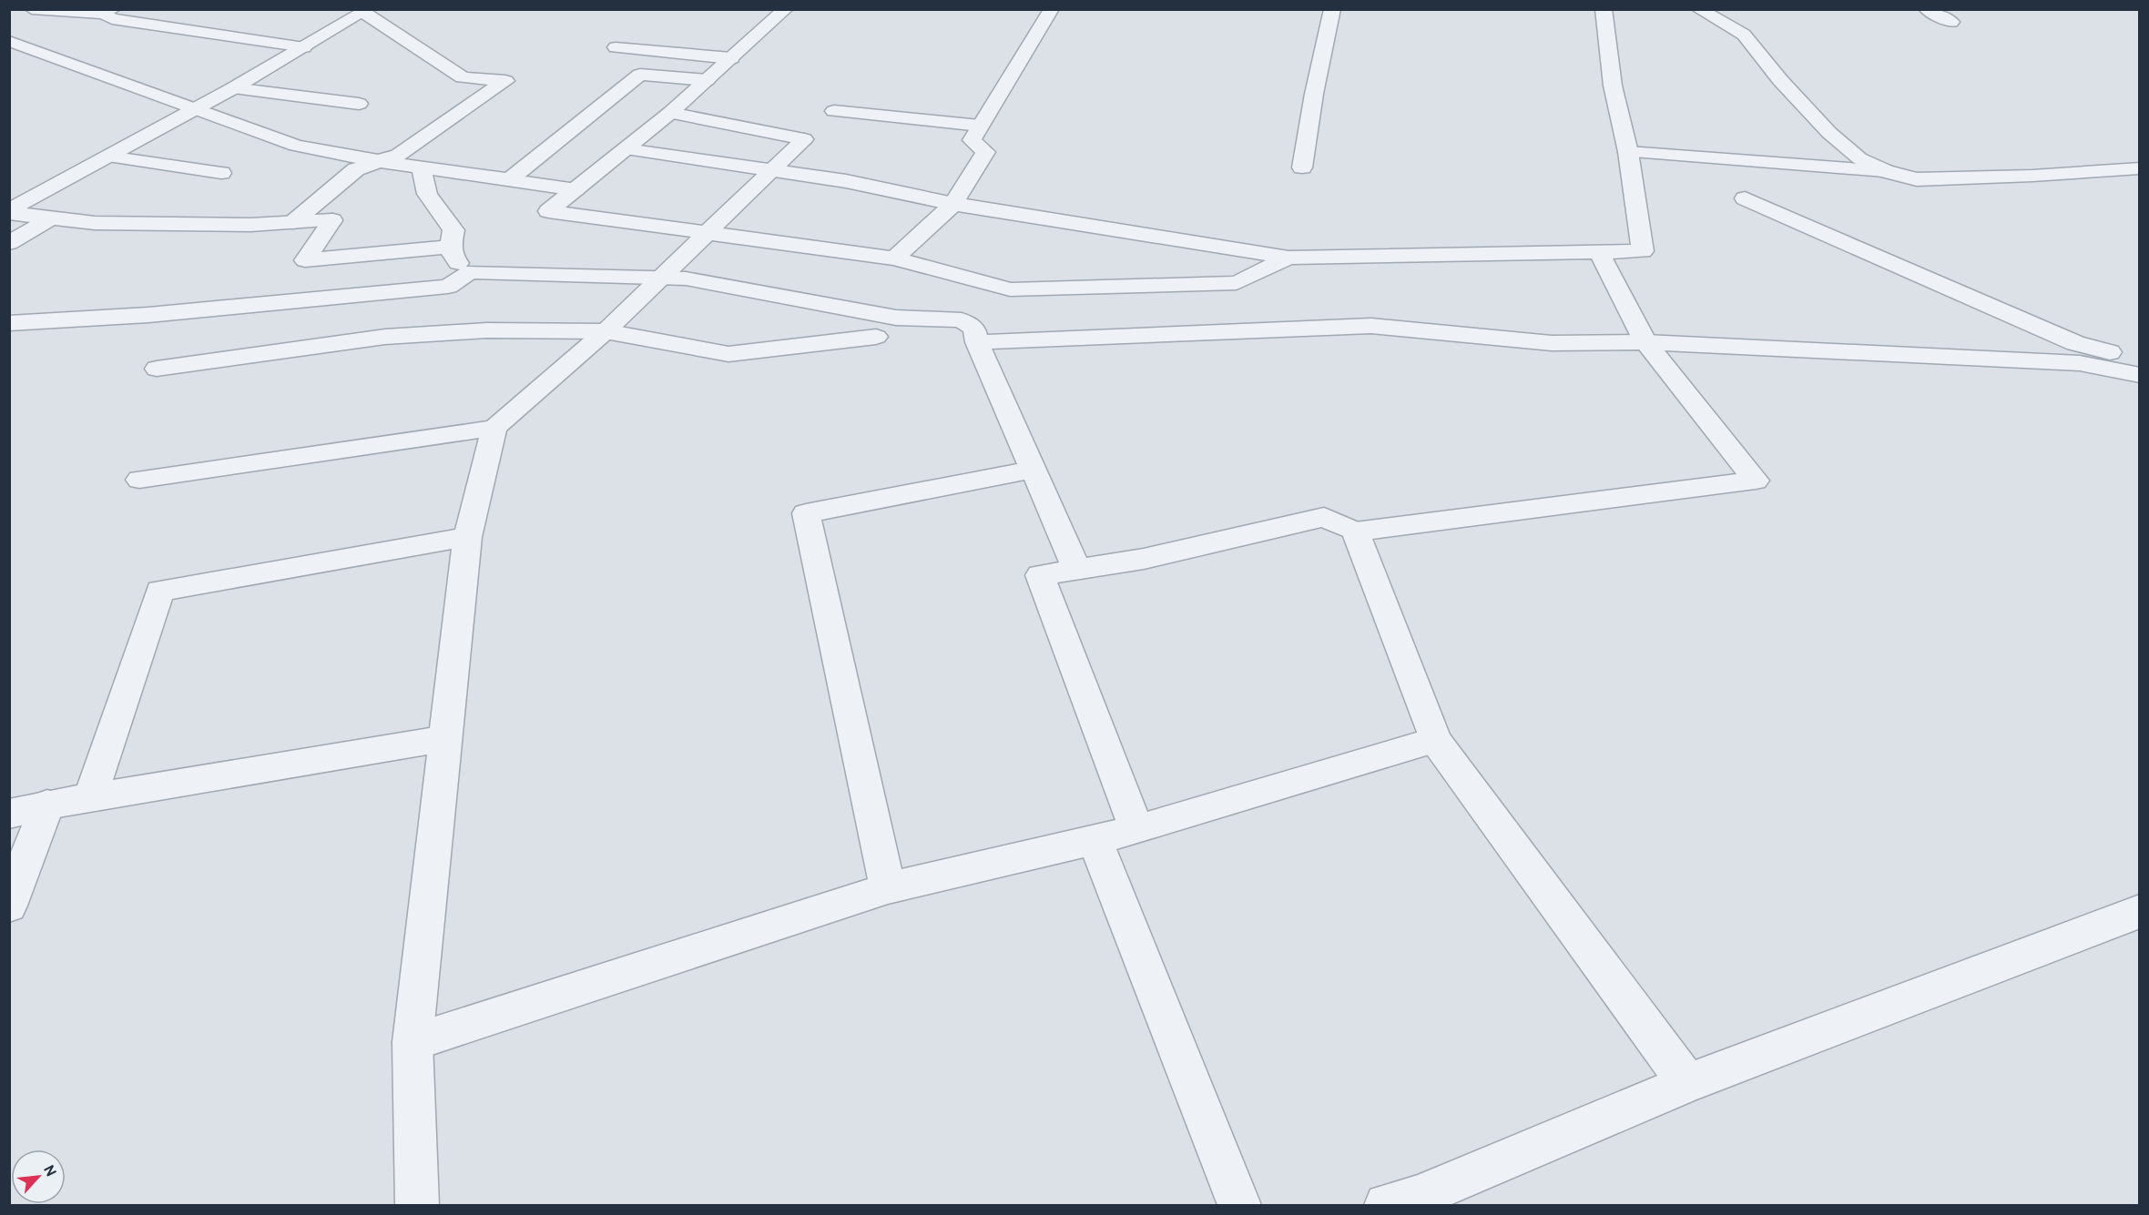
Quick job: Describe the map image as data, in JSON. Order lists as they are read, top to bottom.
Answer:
{
  "north": "top right"
}
